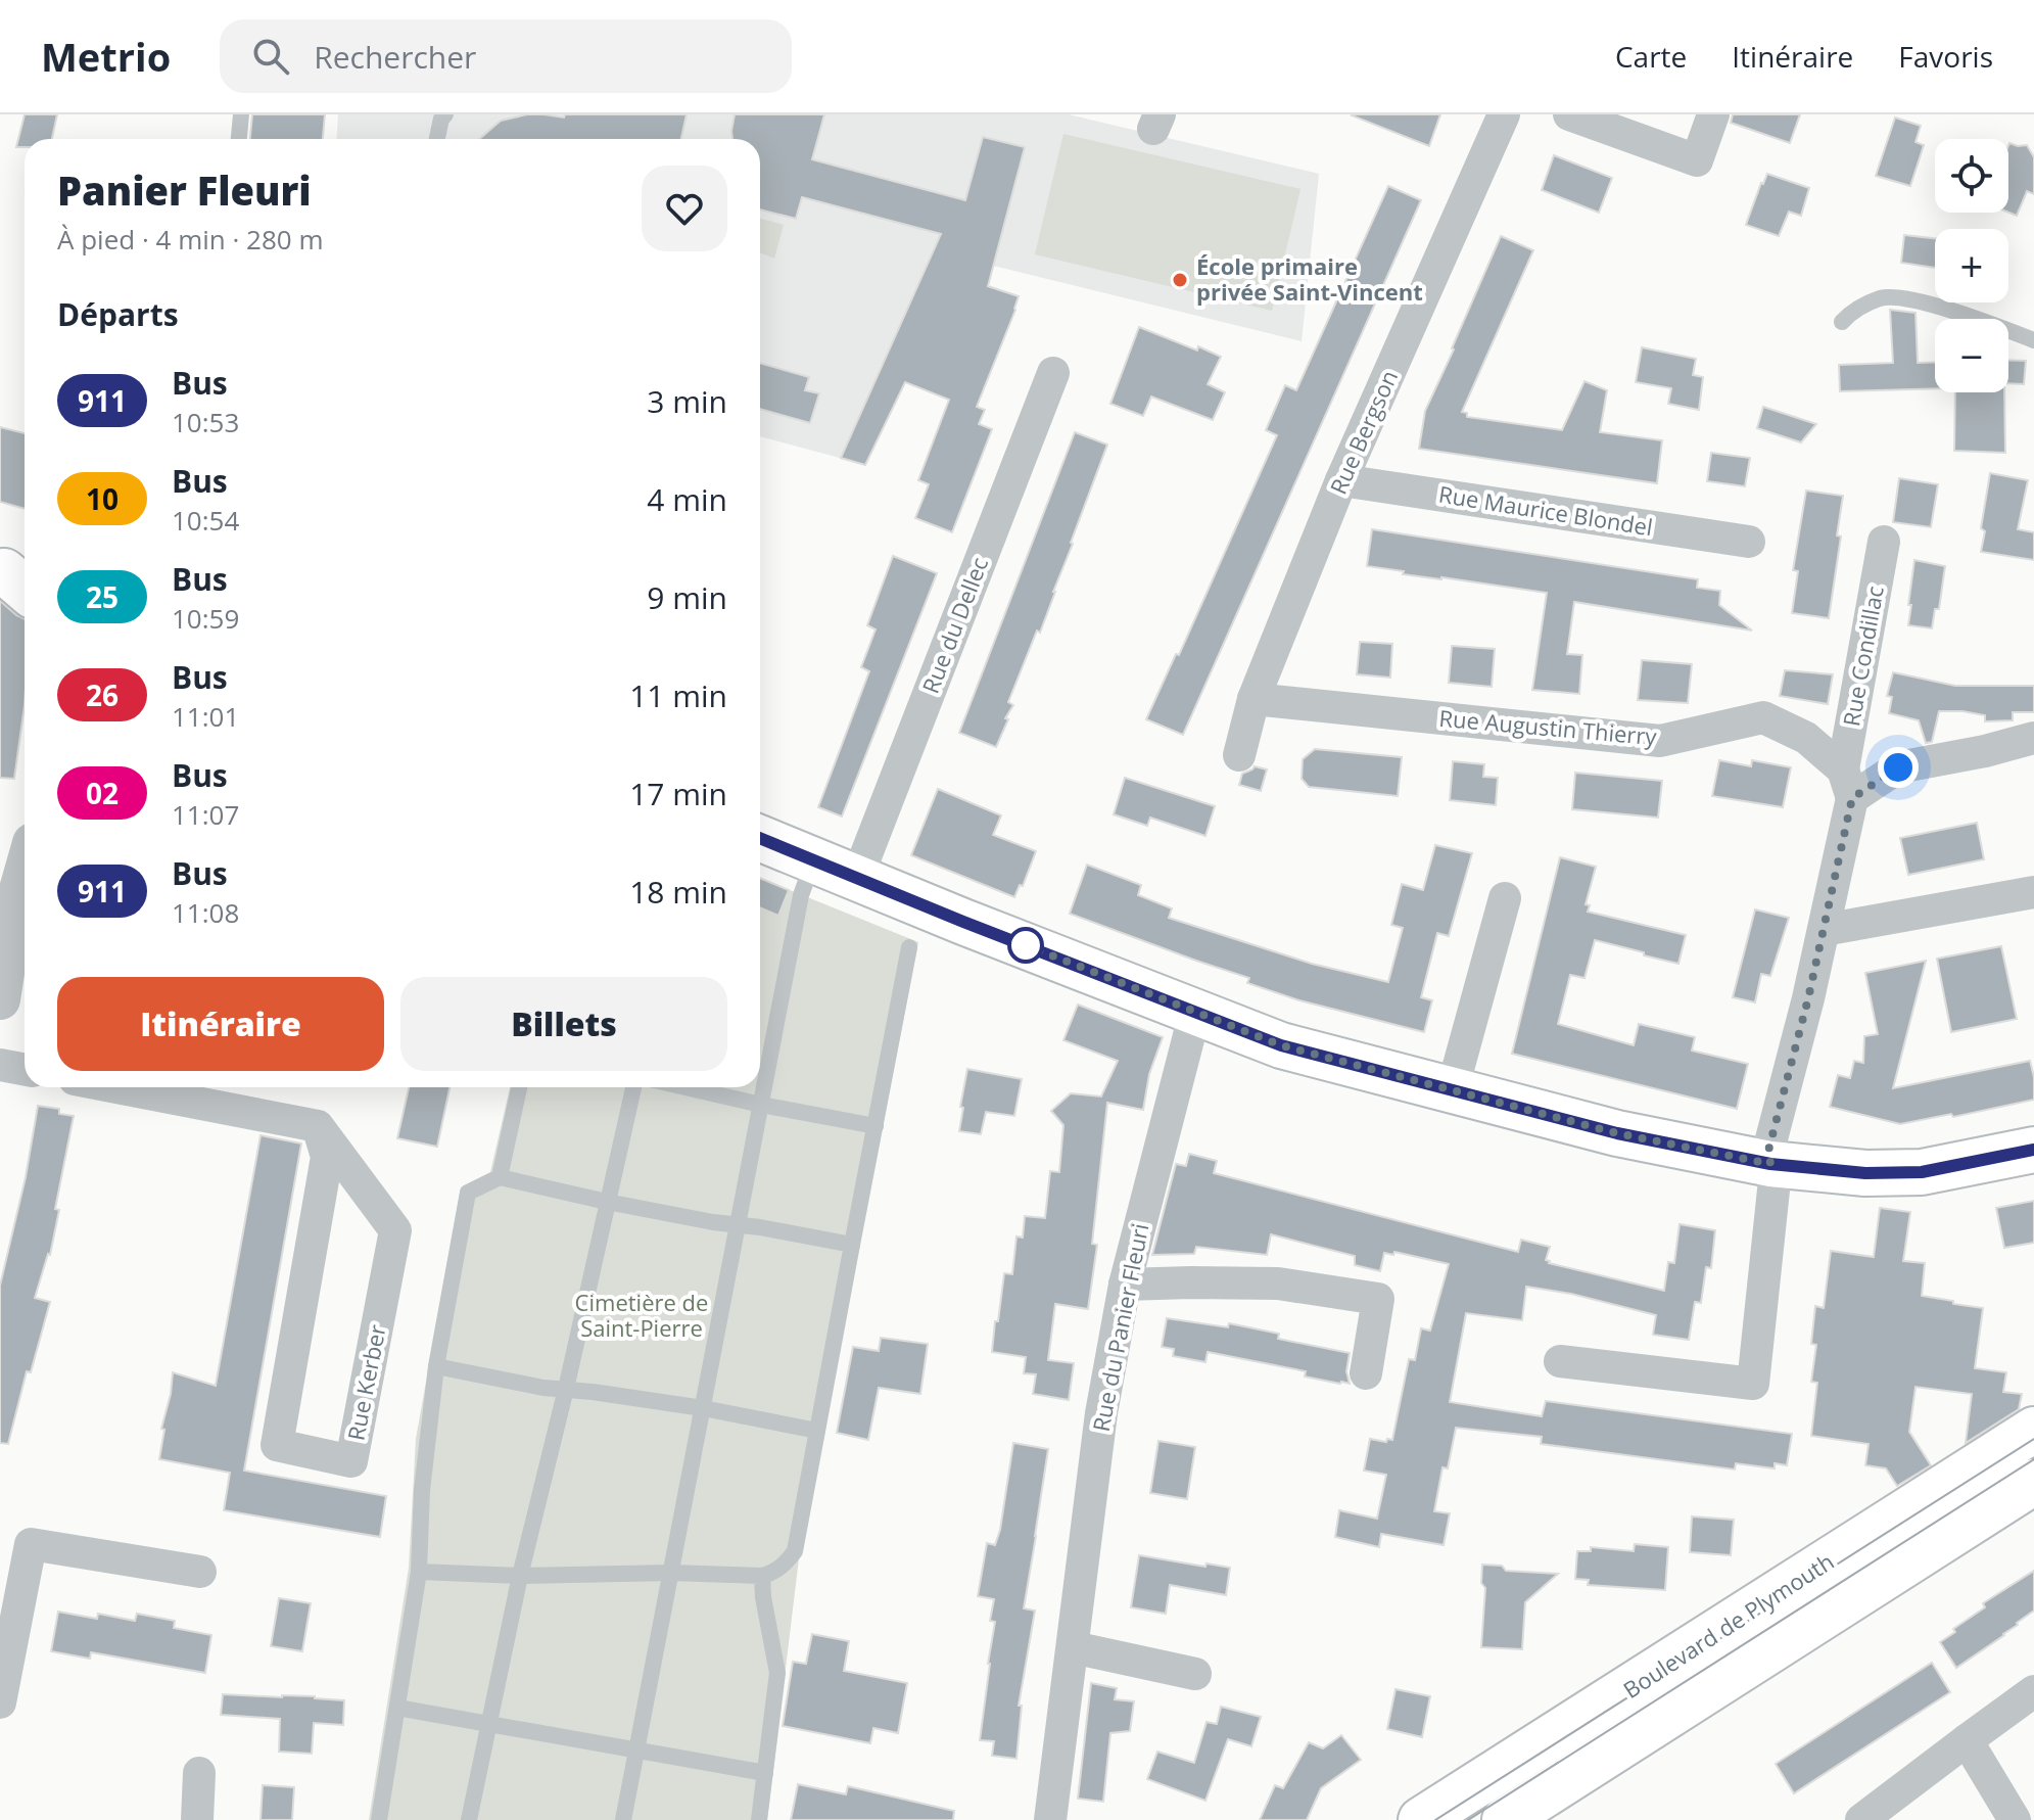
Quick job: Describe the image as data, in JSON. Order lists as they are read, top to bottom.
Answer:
{
  "streets": {
    "main road": ["Boulevard de Plymouth"],
    "street": [
      "Rue Bergson",
      "Rue Maurice Blondel",
      "Rue du Dellec",
      "Rue Condillac",
      "Rue Augustin Thierry",
      "Rue du Panier Fleuri",
      "Rue Kerber"
    ]
  },
  "crossings": [
    ["Rue Bergson", "Rue Maurice Blondel"],
    ["Rue Bergson", "Rue Augustin Thierry"],
    ["Rue Condillac", "Rue Augustin Thierry"]
  ],
  "parks": ["Cimetière de Saint-Pierre"],
  "places": ["École primaire privée Saint-Vincent"],
  "lines": ["bus line 911"],
  "page": {
    "header": "Metrio",
    "search": "Rechercher",
    "nav": ["Carte", "Itinéraire", "Favoris"],
    "map_buttons": ["+", "−"],
    "heading": [
      ["Panier Fleuri", "À pied · 4 min · 280 m"],
      "Départs"
    ],
    "list": [
      {
        "mark": "911",
        "name": "Bus",
        "note": "10:53",
        "value": "3 min"
      },
      {
        "mark": "10",
        "name": "Bus",
        "note": "10:54",
        "value": "4 min"
      },
      {
        "mark": "25",
        "name": "Bus",
        "note": "10:59",
        "value": "9 min"
      },
      {
        "mark": "26",
        "name": "Bus",
        "note": "11:01",
        "value": "11 min"
      },
      {
        "mark": "02",
        "name": "Bus",
        "note": "11:07",
        "value": "17 min"
      },
      {
        "mark": "911",
        "name": "Bus",
        "note": "11:08",
        "value": "18 min"
      }
    ],
    "buttons": ["Itinéraire", "Billets"]
  }
}
